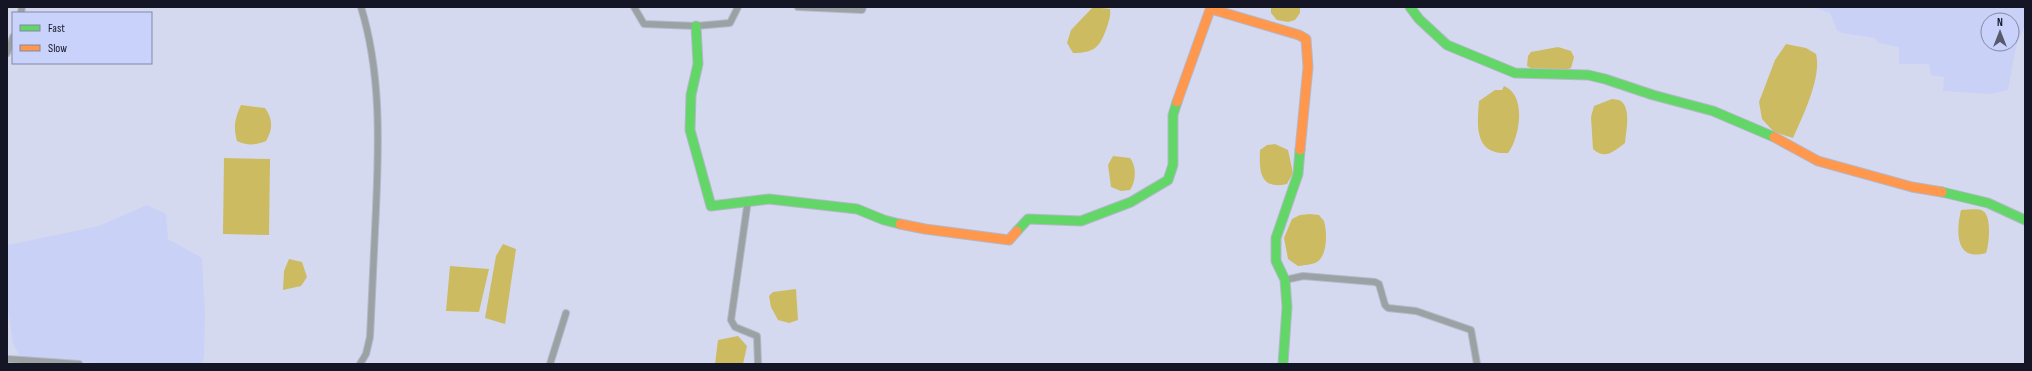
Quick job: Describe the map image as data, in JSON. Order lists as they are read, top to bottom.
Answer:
{
  "legend": ["Fast", "Slow"],
  "north": "top"
}
